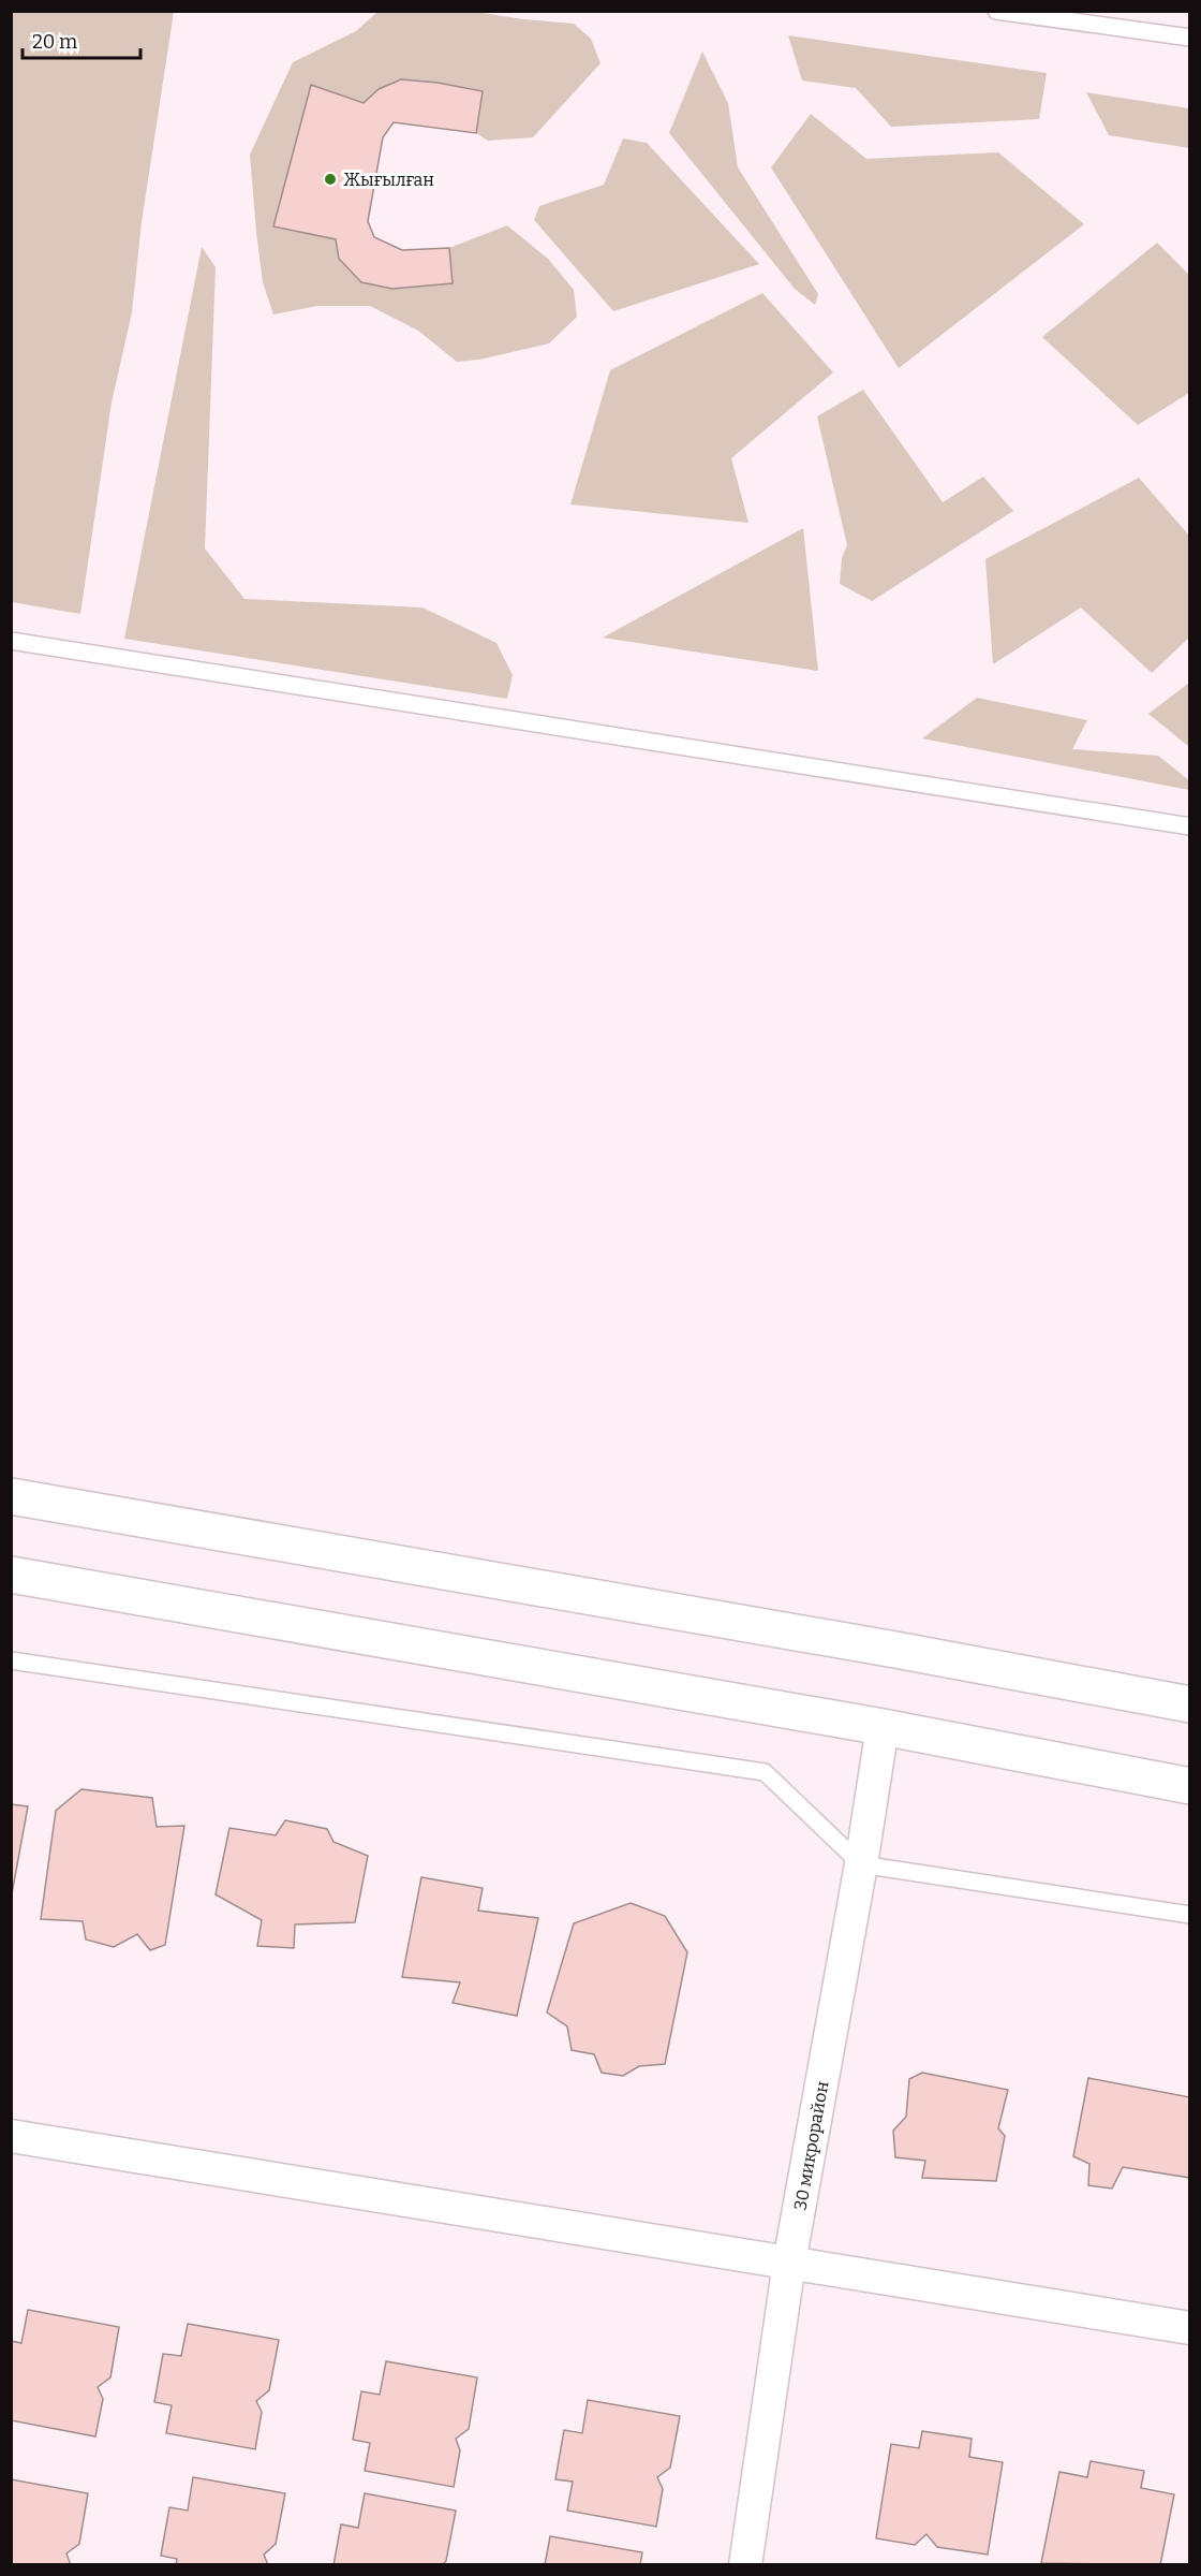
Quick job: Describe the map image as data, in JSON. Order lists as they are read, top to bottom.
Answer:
{
  "streets": {
    "street": ["30 микрорайон"]
  },
  "places": ["Жығылған"],
  "scale_bar": "20 m"
}
